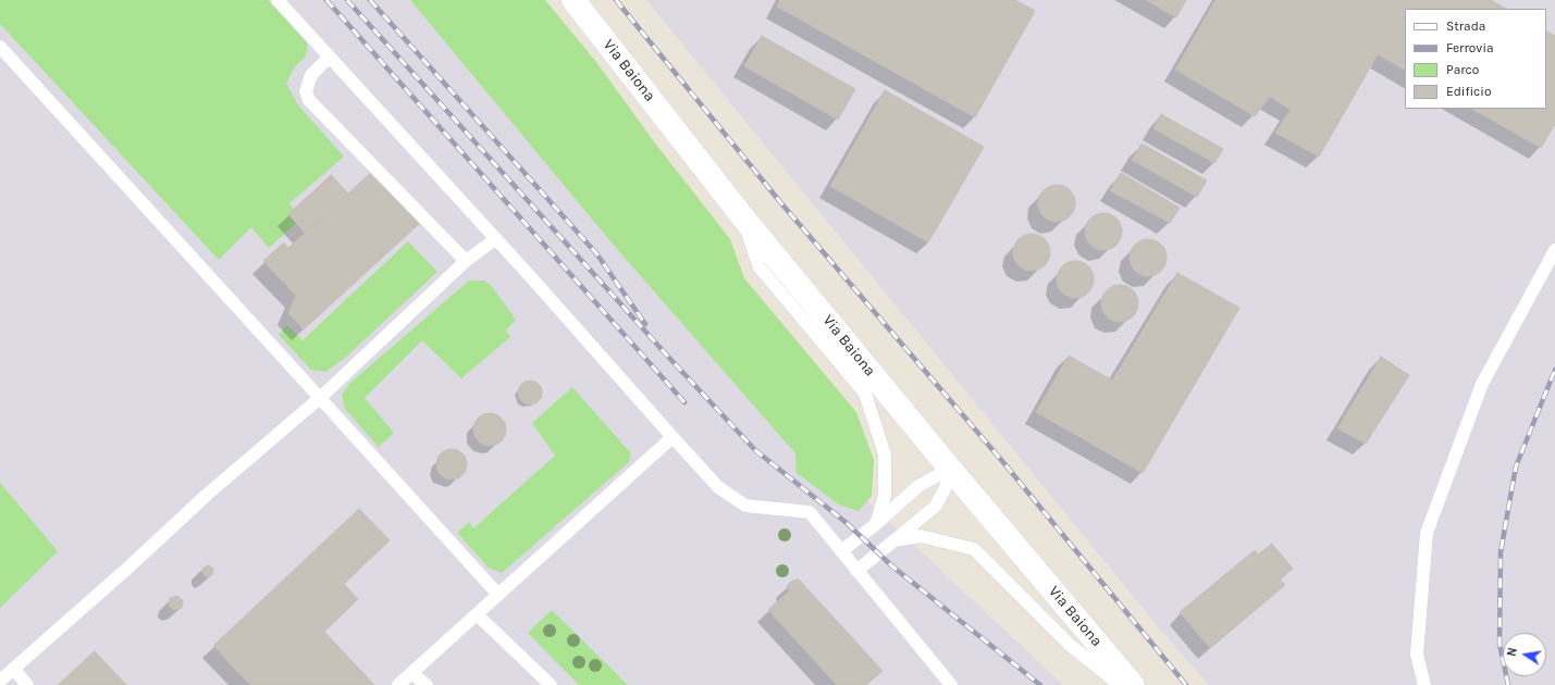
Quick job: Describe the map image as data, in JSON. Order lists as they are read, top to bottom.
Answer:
{
  "streets": {
    "street": ["Via Baiona"]
  },
  "legend": [
    "Strada",
    "Ferrovia",
    "Parco",
    "Edificio"
  ],
  "north": "left"
}
